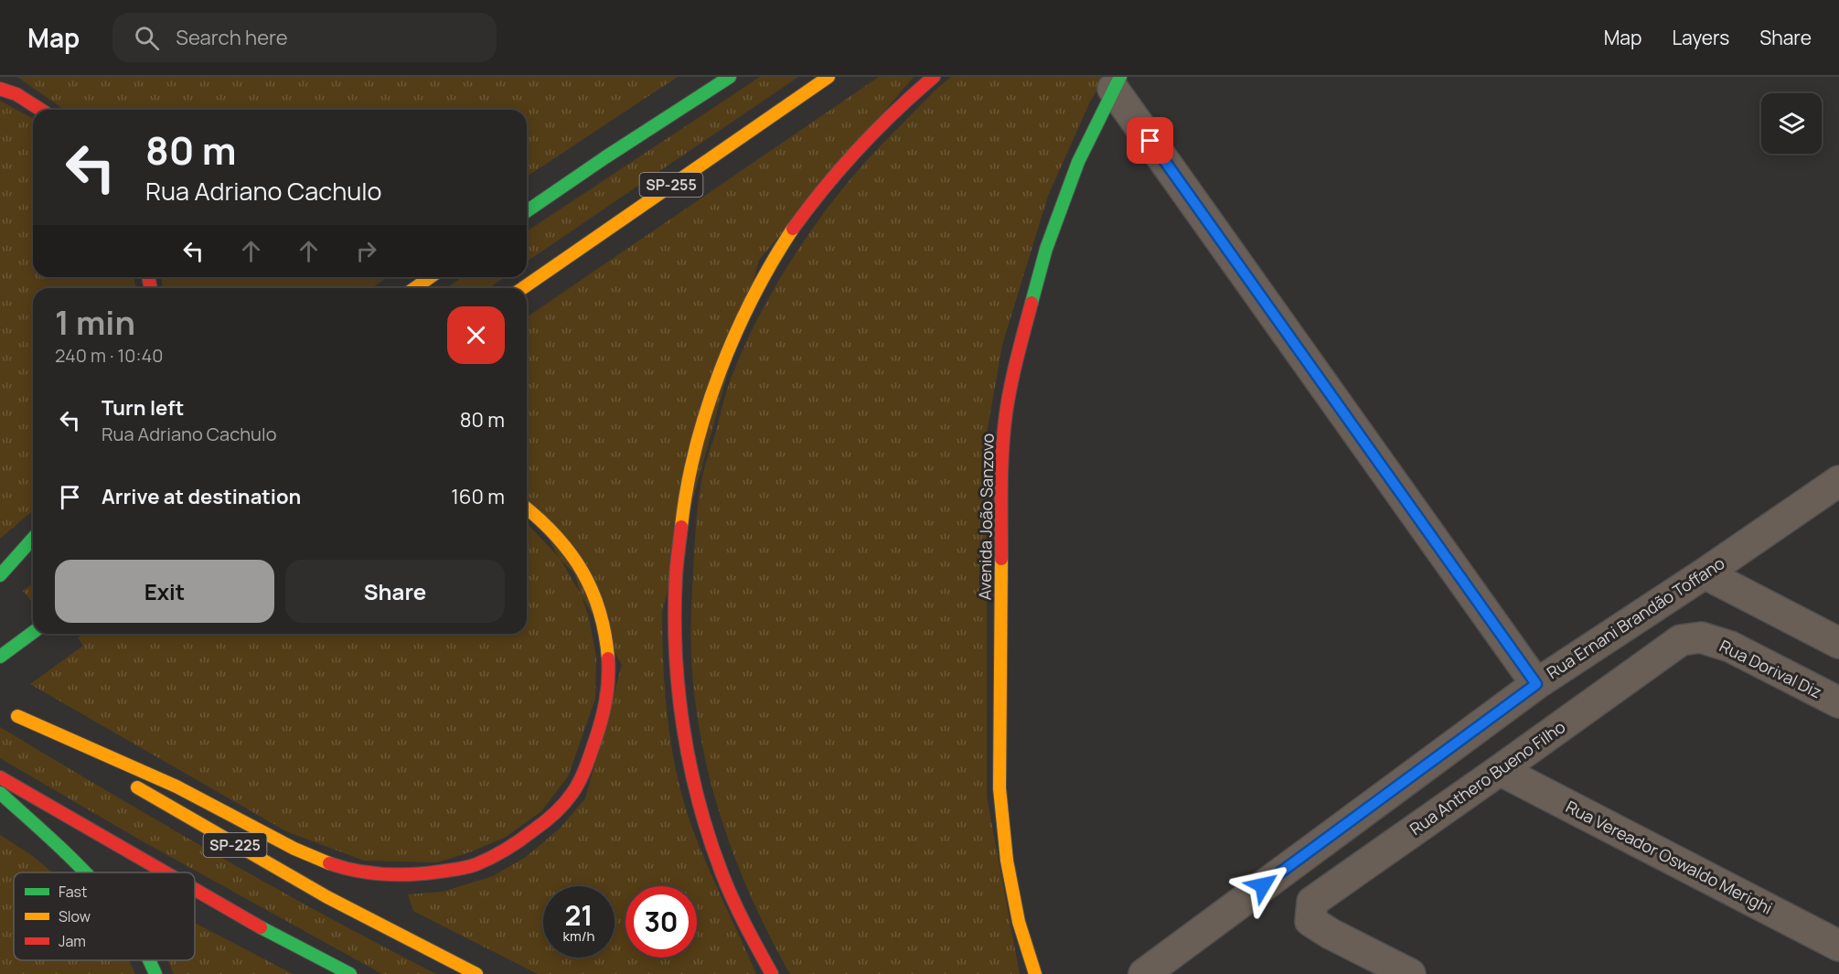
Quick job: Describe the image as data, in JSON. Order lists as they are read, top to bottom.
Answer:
{
  "streets": {
    "main road": ["SP-255", "Avenida João Sanzovo", "SP-225"],
    "street": [
      "Rua Ernani Brandão Toffano",
      "Rua Dorival Diz",
      "Rua Anthero Bueno Filho",
      "Rua Vereador Oswaldo Merighi"
    ]
  },
  "crossings": [
    ["Rua Dorival Diz", "Rua Anthero Bueno Filho"],
    ["Rua Anthero Bueno Filho", "Rua Vereador Oswaldo Merighi"]
  ],
  "legend": ["Fast", "Slow", "Jam"],
  "page": {
    "header": "Map",
    "search": "Search here",
    "nav": ["Map", "Layers", "Share"],
    "turn": ["80 m", "Rua Adriano Cachulo"],
    "heading": ["1 min", "240 m · 10:40"],
    "list": [
      {
        "name": "Turn left",
        "note": "Rua Adriano Cachulo",
        "value": "80 m"
      },
      {
        "name": "Arrive at destination",
        "value": "160 m"
      }
    ],
    "buttons": ["Exit", "Share"],
    "speed": "21 km/h",
    "limit": "30"
  }
}
